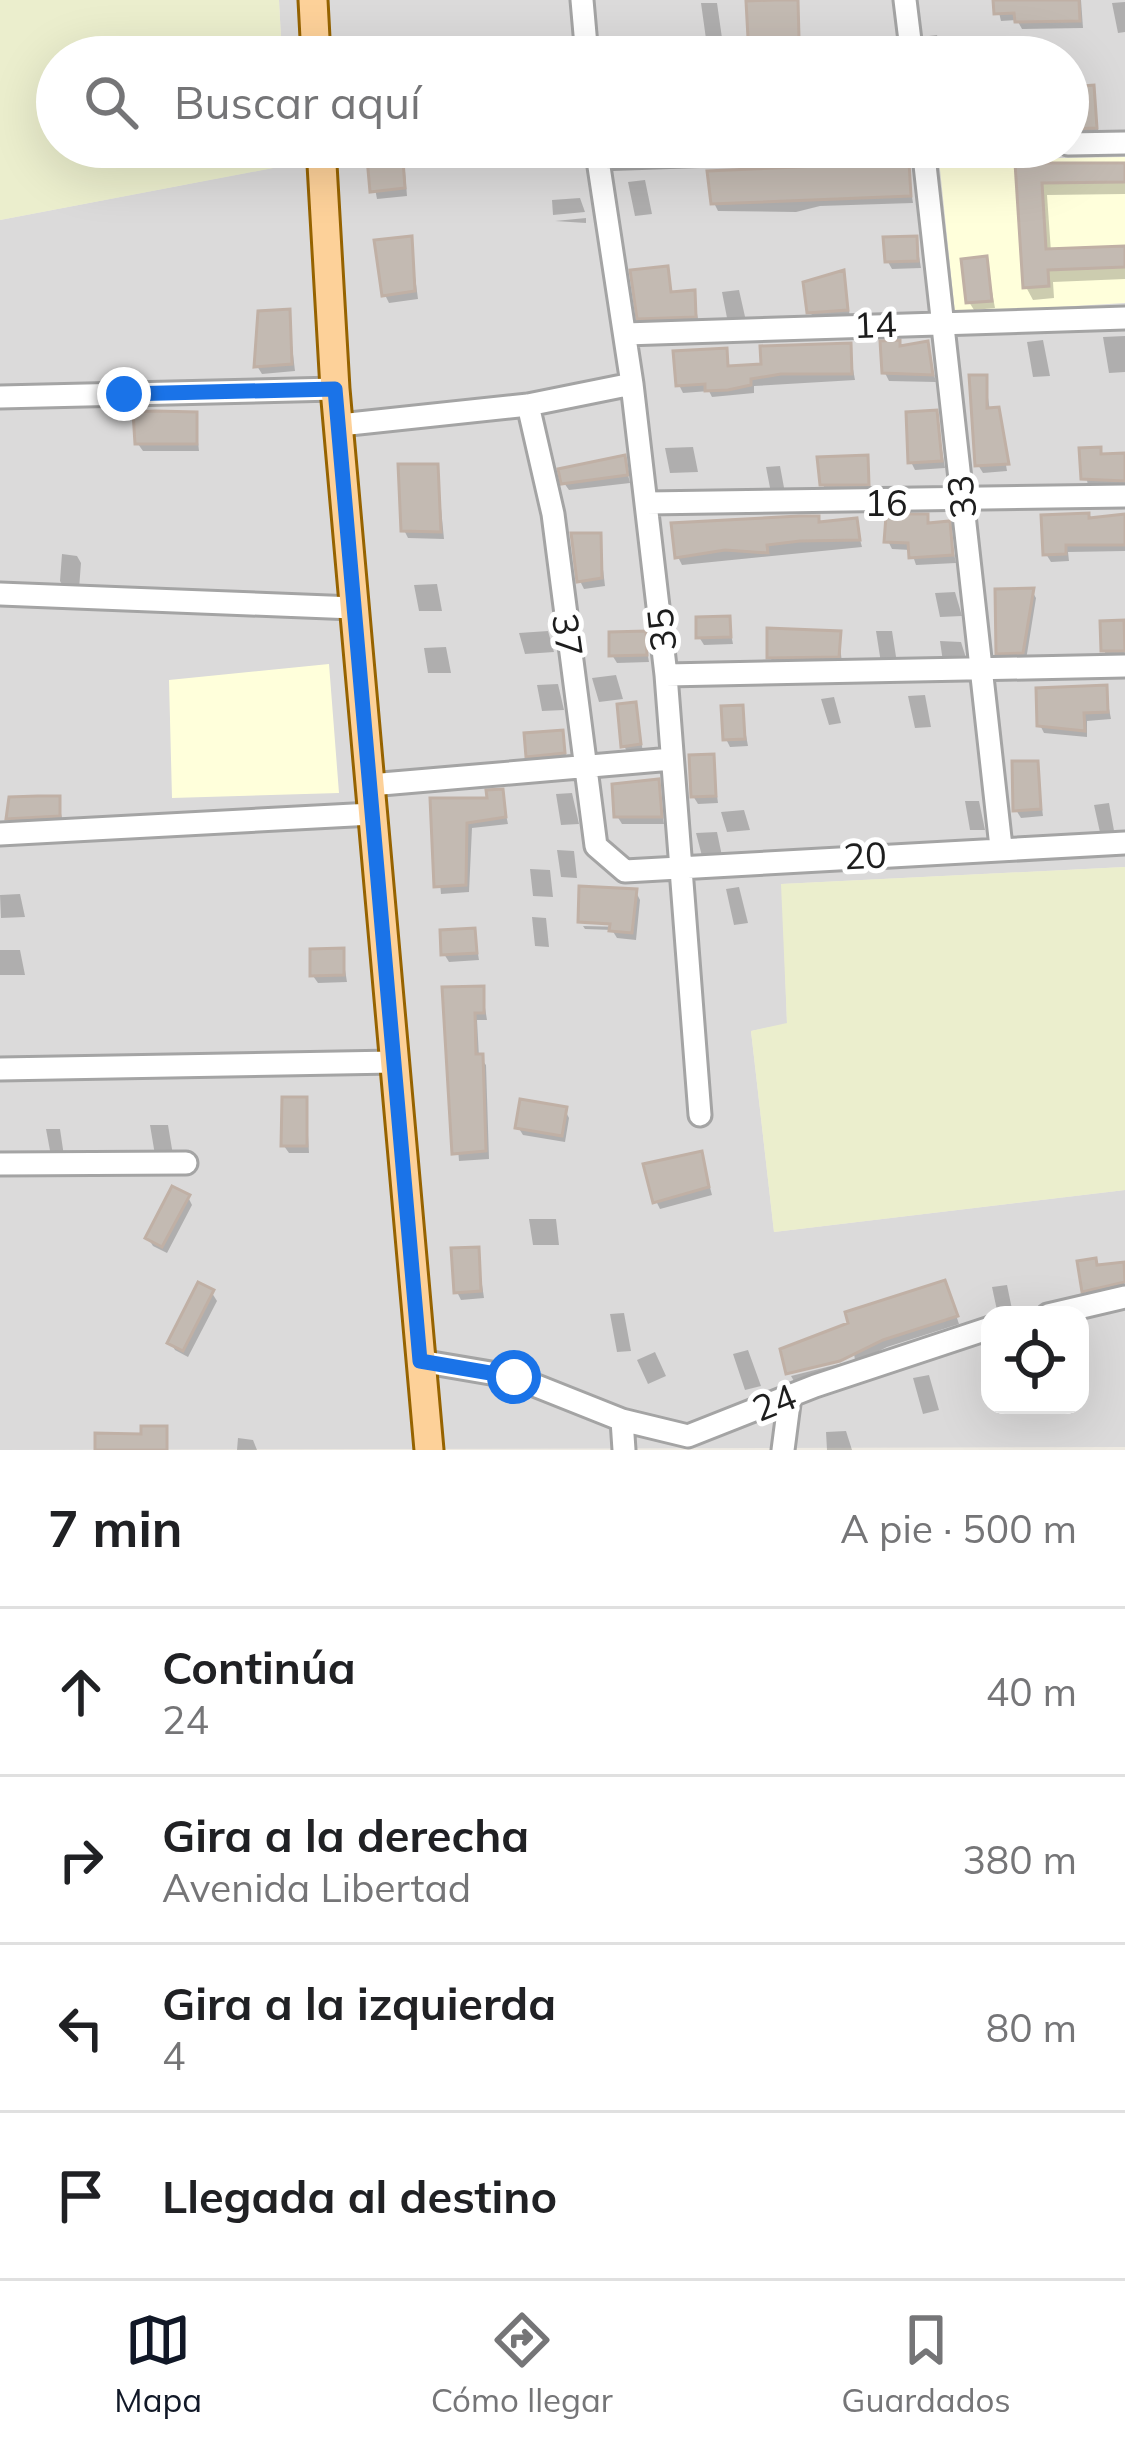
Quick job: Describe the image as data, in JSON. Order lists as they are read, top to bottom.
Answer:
{
  "streets": {
    "street": [
      "14",
      "33",
      "16",
      "35",
      "37",
      "20",
      "24"
    ]
  },
  "crossings": [
    ["14", "33"],
    ["14", "35"],
    ["33", "16"],
    ["33", "20"],
    ["16", "35"],
    ["35", "20"],
    ["37", "20"]
  ],
  "page": {
    "search": "Buscar aquí",
    "heading": ["7 min", "A pie · 500 m"],
    "list": [
      ["Continúa", "24", "40 m"],
      ["Gira a la derecha", "Avenida Libertad", "380 m"],
      ["Gira a la izquierda", "4", "80 m"],
      "Llegada al destino"
    ],
    "nav": ["Mapa", "Cómo llegar", "Guardados"]
  }
}
